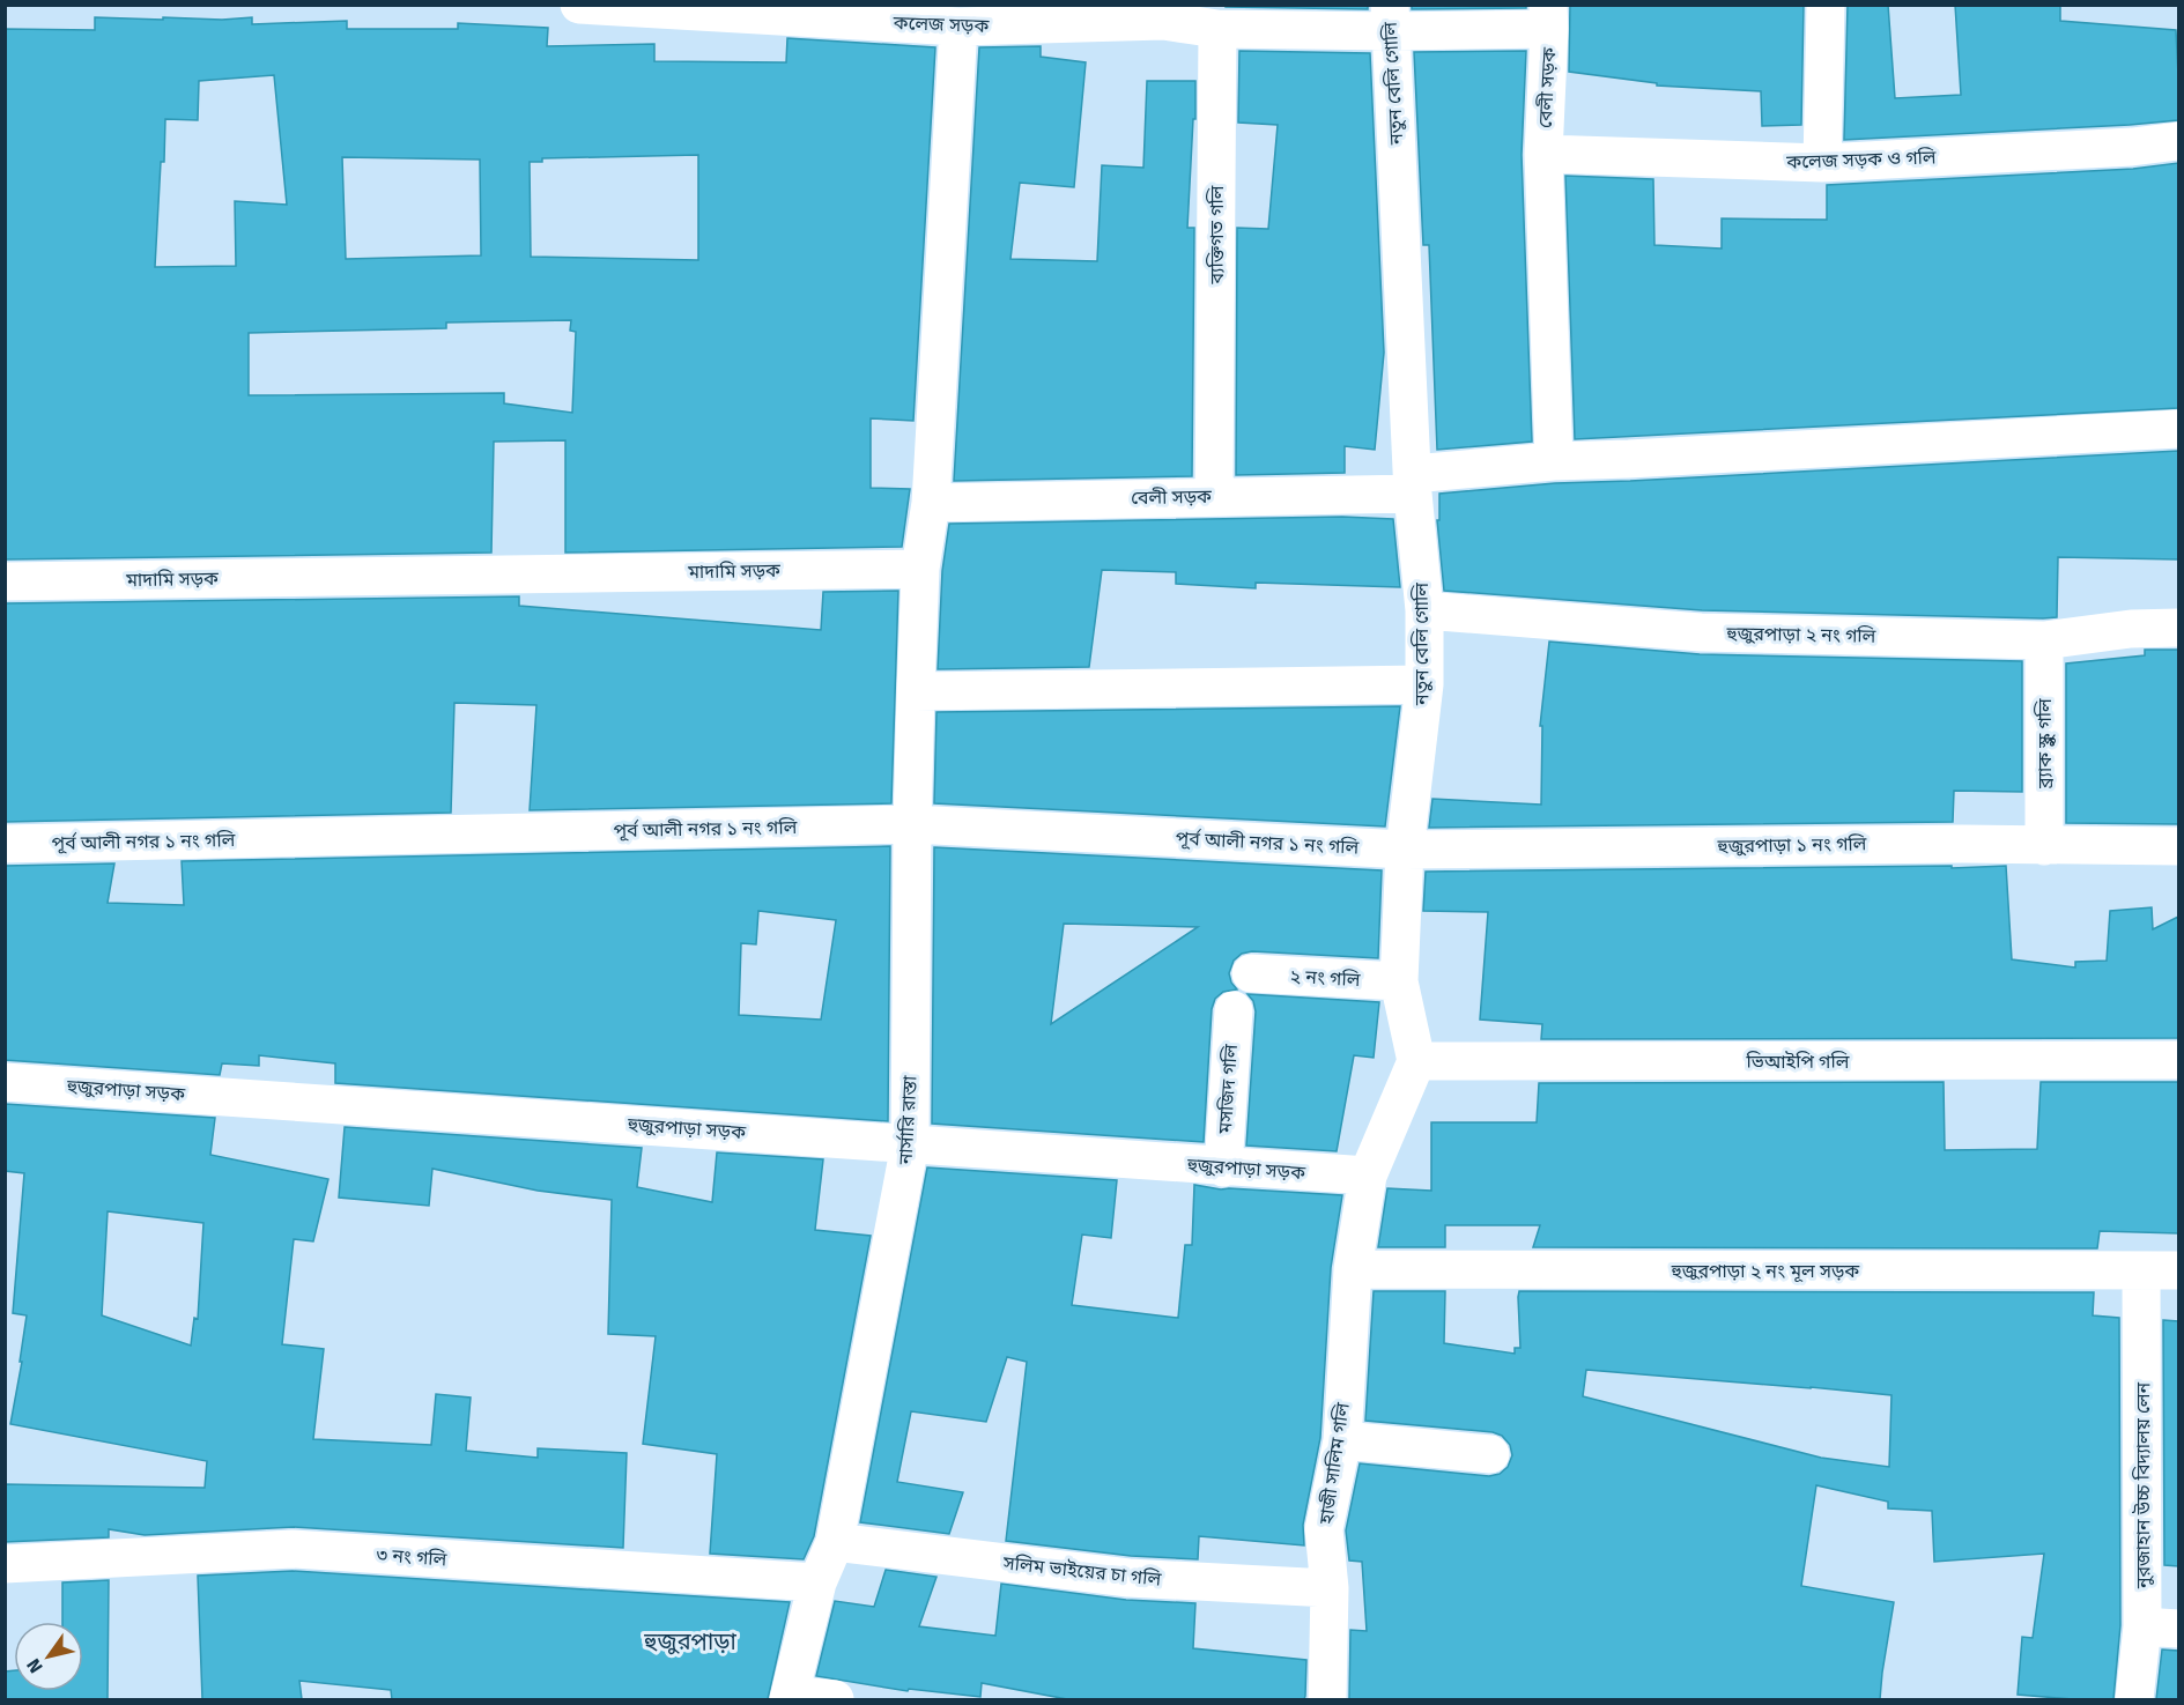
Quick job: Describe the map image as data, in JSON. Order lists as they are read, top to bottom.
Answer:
{
  "streets": {
    "street": [
      "কলেজ সড়ক",
      "নতুন বেলি গোলি",
      "বেলী সড়ক",
      "কলেজ সড়ক ও গলি",
      "ব্যক্তিগত গলি",
      "মাদামি সড়ক",
      "হুজুরপাড়া ২ নং গলি",
      "ব্র্যাক স্কুল গলি",
      "পূর্ব আলী নগর ১ নং গলি",
      "হুজুরপাড়া ১ নং গলি",
      "২ নং গলি",
      "ভিআইপি গলি",
      "মসজিদ গলি",
      "হুজুরপাড়া সড়ক",
      "নার্সারি রাস্তা",
      "হুজুরপাড়া ২ নং মূল সড়ক",
      "হাজী সালিম গলি",
      "নুরজাহান উচ্চ বিদ্যালয় লেন",
      "৩ নং গলি",
      "সলিম ভাইয়ের চা গলি"
    ]
  },
  "crossings": [
    ["নতুন বেলি গোলি", "বেলী সড়ক"],
    ["নতুন বেলি গোলি", "হুজুরপাড়া ২ নং গলি"],
    ["নতুন বেলি গোলি", "পূর্ব আলী নগর ১ নং গলি"],
    ["নতুন বেলি গোলি", "হুজুরপাড়া ১ নং গলি"],
    ["নতুন বেলি গোলি", "২ নং গলি"],
    ["নতুন বেলি গোলি", "ভিআইপি গলি"],
    ["বেলী সড়ক", "কলেজ সড়ক ও গলি"],
    ["বেলী সড়ক", "ব্যক্তিগত গলি"],
    ["মাদামি সড়ক", "নার্সারি রাস্তা"],
    ["হুজুরপাড়া ২ নং গলি", "ব্র্যাক স্কুল গলি"],
    ["ব্র্যাক স্কুল গলি", "হুজুরপাড়া ১ নং গলি"],
    ["পূর্ব আলী নগর ১ নং গলি", "হুজুরপাড়া ১ নং গলি"],
    ["পূর্ব আলী নগর ১ নং গলি", "নার্সারি রাস্তা"],
    ["মসজিদ গলি", "হুজুরপাড়া সড়ক"],
    ["হুজুরপাড়া সড়ক", "নার্সারি রাস্তা"],
    ["নার্সারি রাস্তা", "৩ নং গলি"],
    ["নার্সারি রাস্তা", "সলিম ভাইয়ের চা গলি"],
    ["হুজুরপাড়া ২ নং মূল সড়ক", "হাজী সালিম গলি"],
    ["হুজুরপাড়া ২ নং মূল সড়ক", "নুরজাহান উচ্চ বিদ্যালয় লেন"],
    ["হাজী সালিম গলি", "সলিম ভাইয়ের চা গলি"]
  ],
  "districts": ["হুজুরপাড়া"],
  "north": "bottom left"
}
